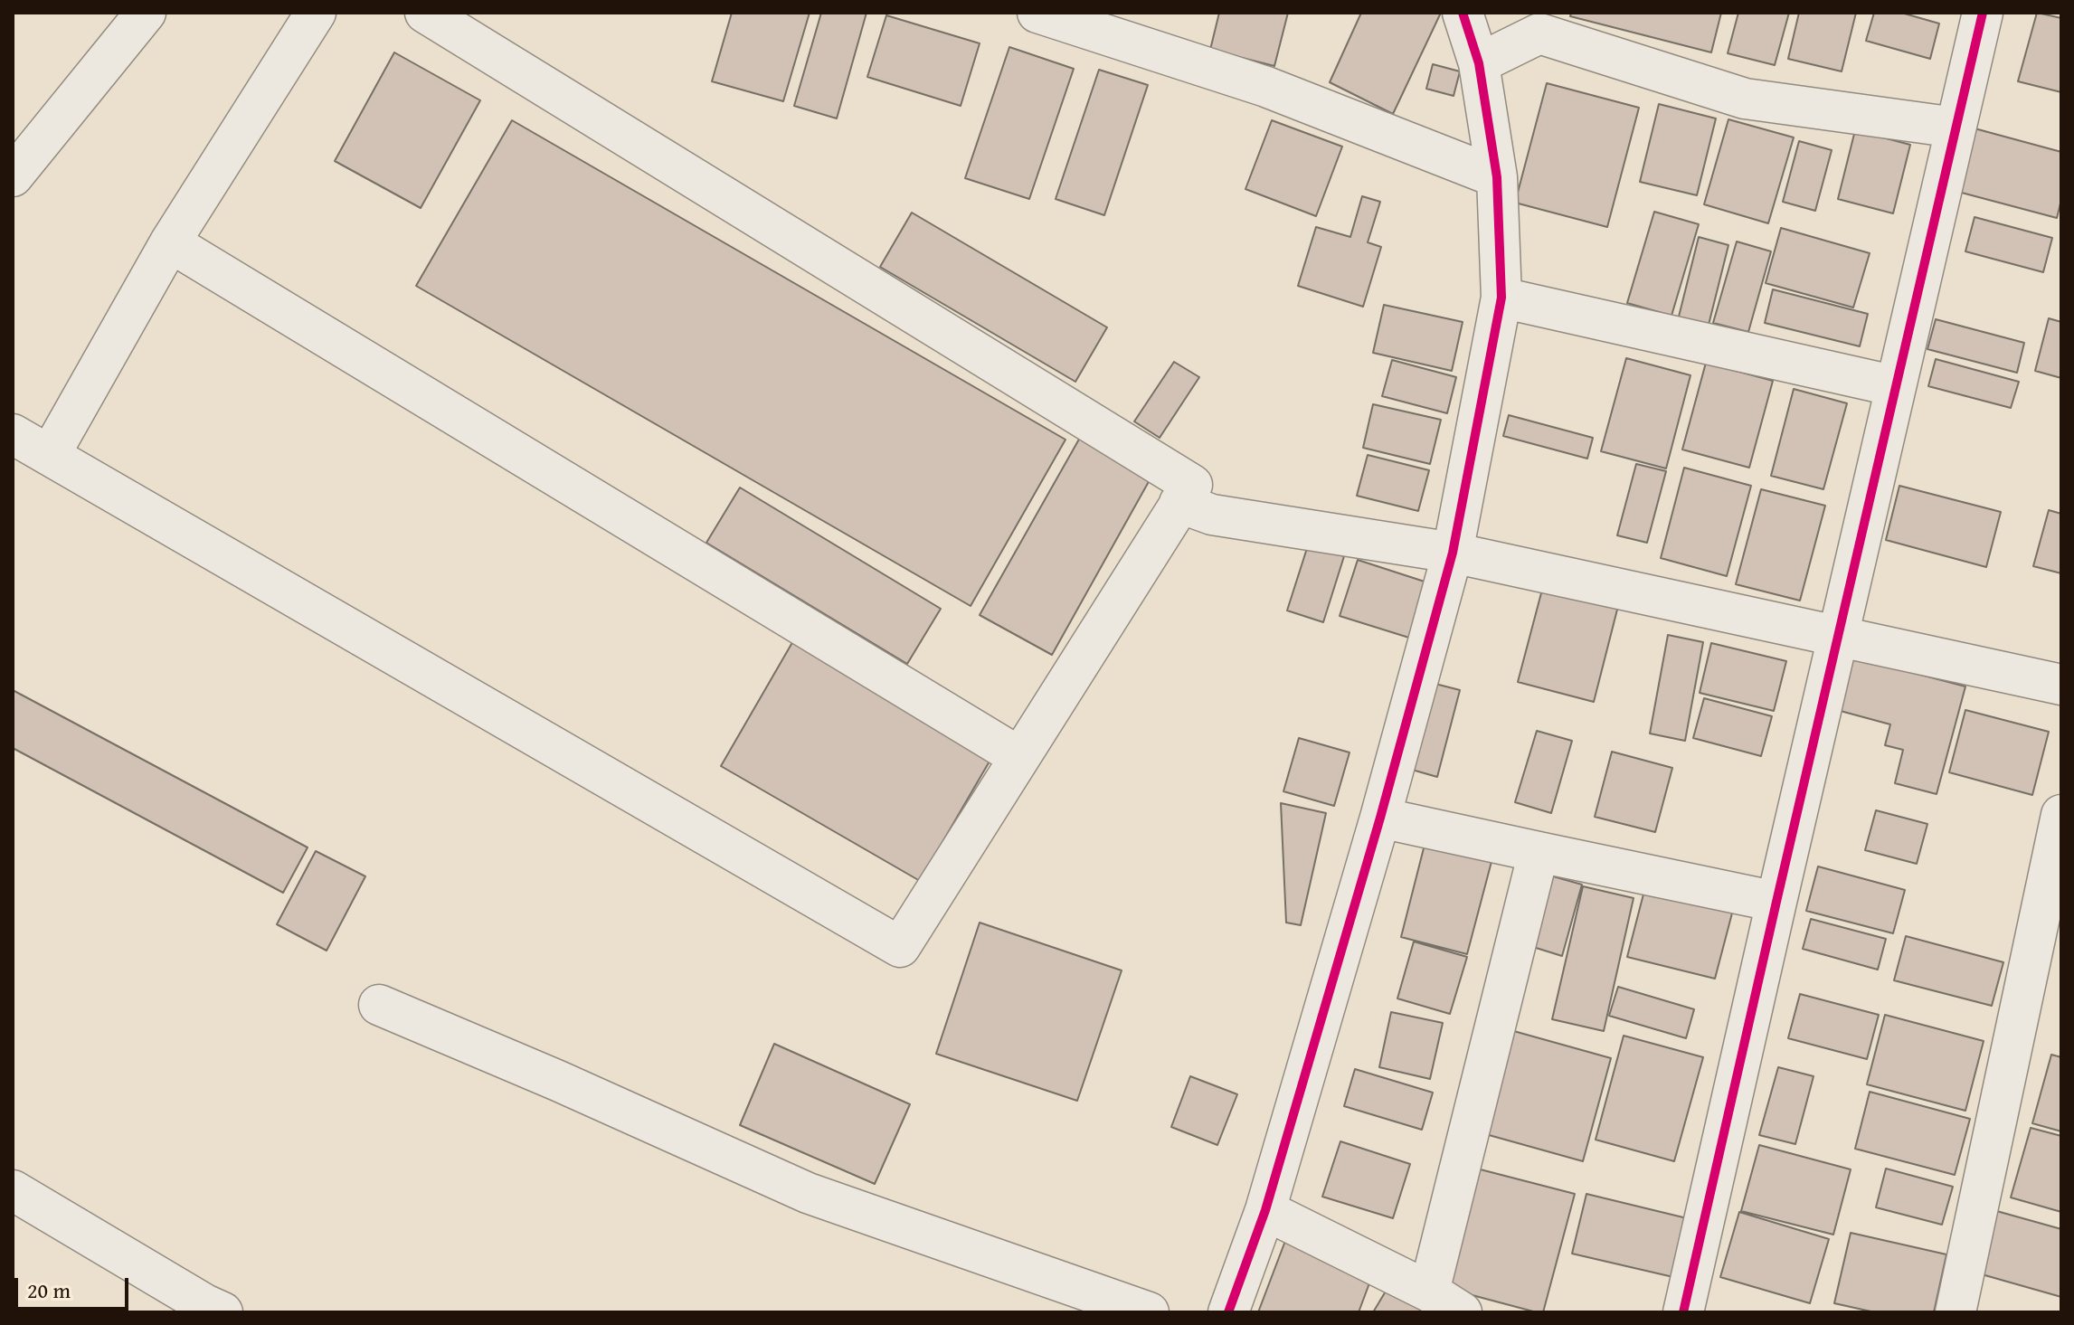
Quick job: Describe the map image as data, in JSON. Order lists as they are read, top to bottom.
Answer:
{
  "scale_bar": "20 m"
}
